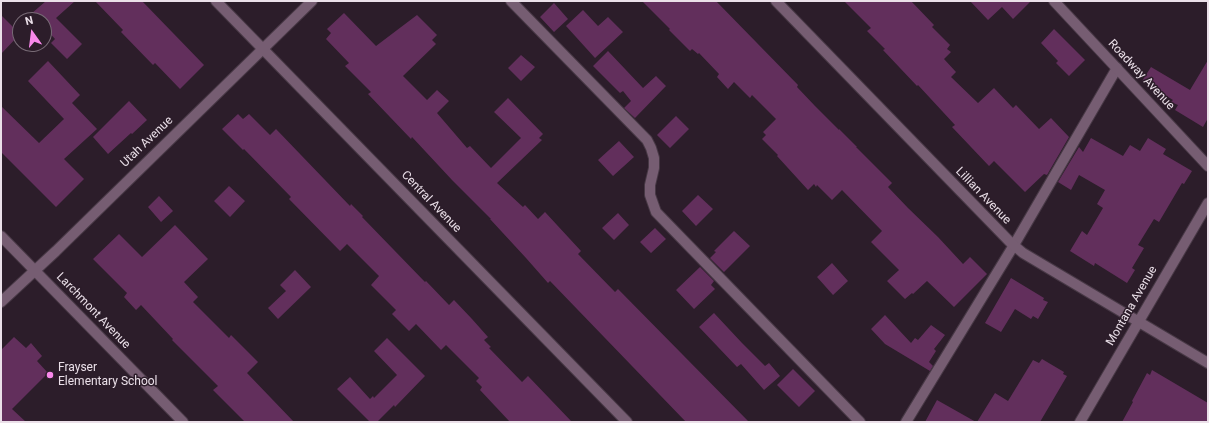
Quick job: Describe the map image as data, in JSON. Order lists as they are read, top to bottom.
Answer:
{
  "streets": {
    "street": [
      "Roadway Avenue",
      "Utah Avenue",
      "Lillian Avenue",
      "Central Avenue",
      "Montana Avenue",
      "Larchmont Avenue"
    ]
  },
  "crossings": [
    ["Utah Avenue", "Central Avenue"],
    ["Utah Avenue", "Larchmont Avenue"],
    ["Lillian Avenue", "Montana Avenue"]
  ],
  "places": ["Frayser Elementary School"],
  "north": "top"
}
